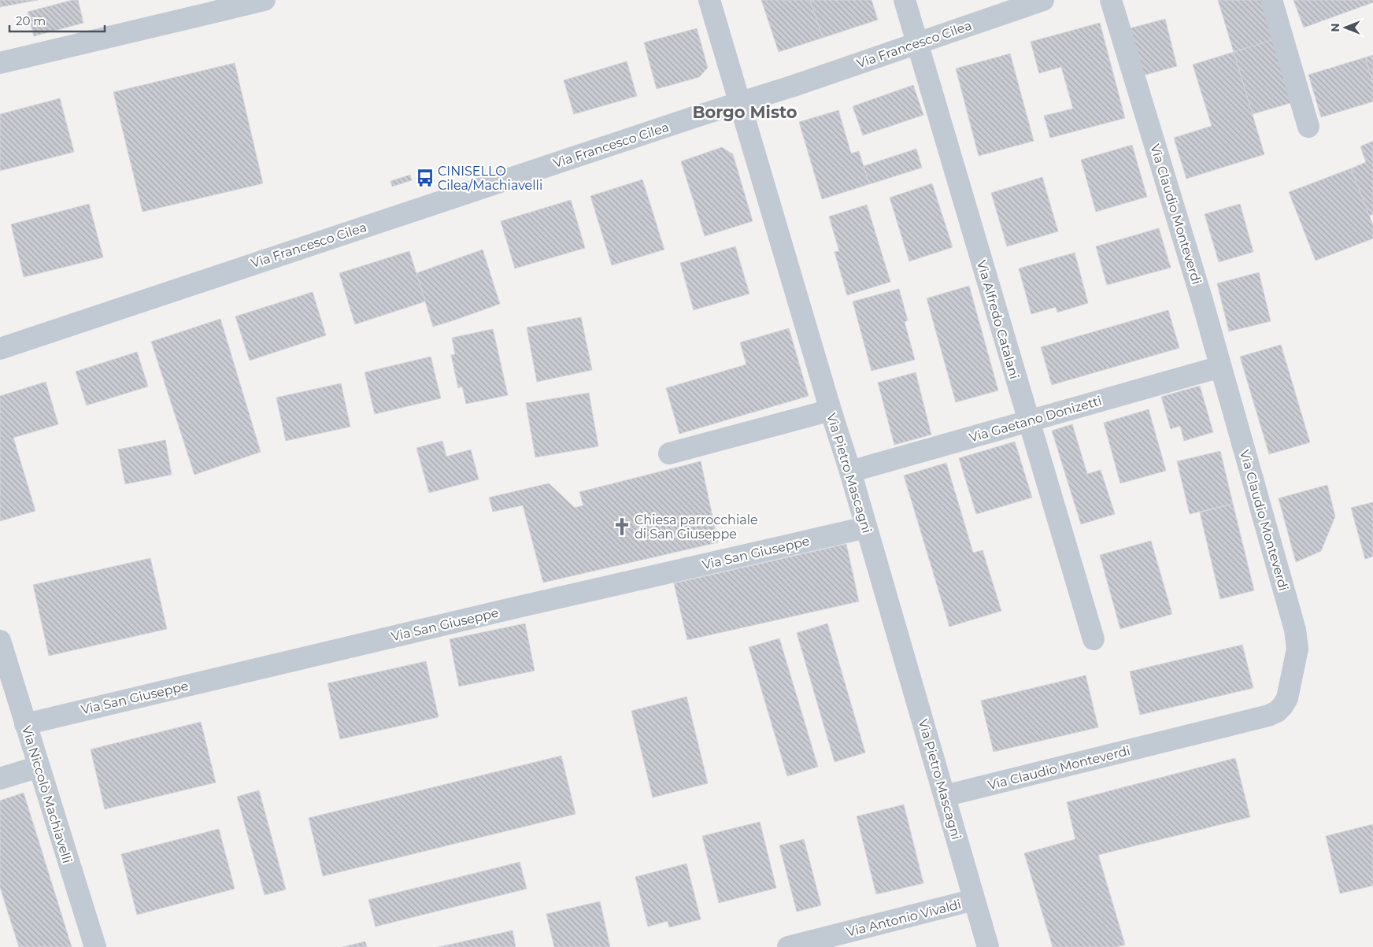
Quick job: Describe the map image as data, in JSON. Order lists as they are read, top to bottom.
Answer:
{
  "streets": {
    "street": [
      "Via Francesco Cilea",
      "Via Claudio Monteverdi",
      "Via Alfredo Catalani",
      "Via Gaetano Donizetti",
      "Via Pietro Mascagni",
      "Via San Giuseppe",
      "Via Niccolò Machiavelli",
      "Via Antonio Vivaldi"
    ]
  },
  "crossings": [
    ["Via Francesco Cilea", "Via Alfredo Catalani"],
    ["Via Francesco Cilea", "Via Pietro Mascagni"],
    ["Via Claudio Monteverdi", "Via Gaetano Donizetti"],
    ["Via Claudio Monteverdi", "Via Pietro Mascagni"],
    ["Via Alfredo Catalani", "Via Gaetano Donizetti"],
    ["Via Gaetano Donizetti", "Via Pietro Mascagni"],
    ["Via Pietro Mascagni", "Via San Giuseppe"],
    ["Via Pietro Mascagni", "Via Antonio Vivaldi"],
    ["Via San Giuseppe", "Via Niccolò Machiavelli"]
  ],
  "districts": ["Borgo Misto"],
  "places": {
    "bus stop": ["CINISELLO Cilea/Machiavelli"],
    "church": ["Chiesa parrocchiale di San Giuseppe"]
  },
  "scale_bar": "20 m",
  "north": "left"
}
